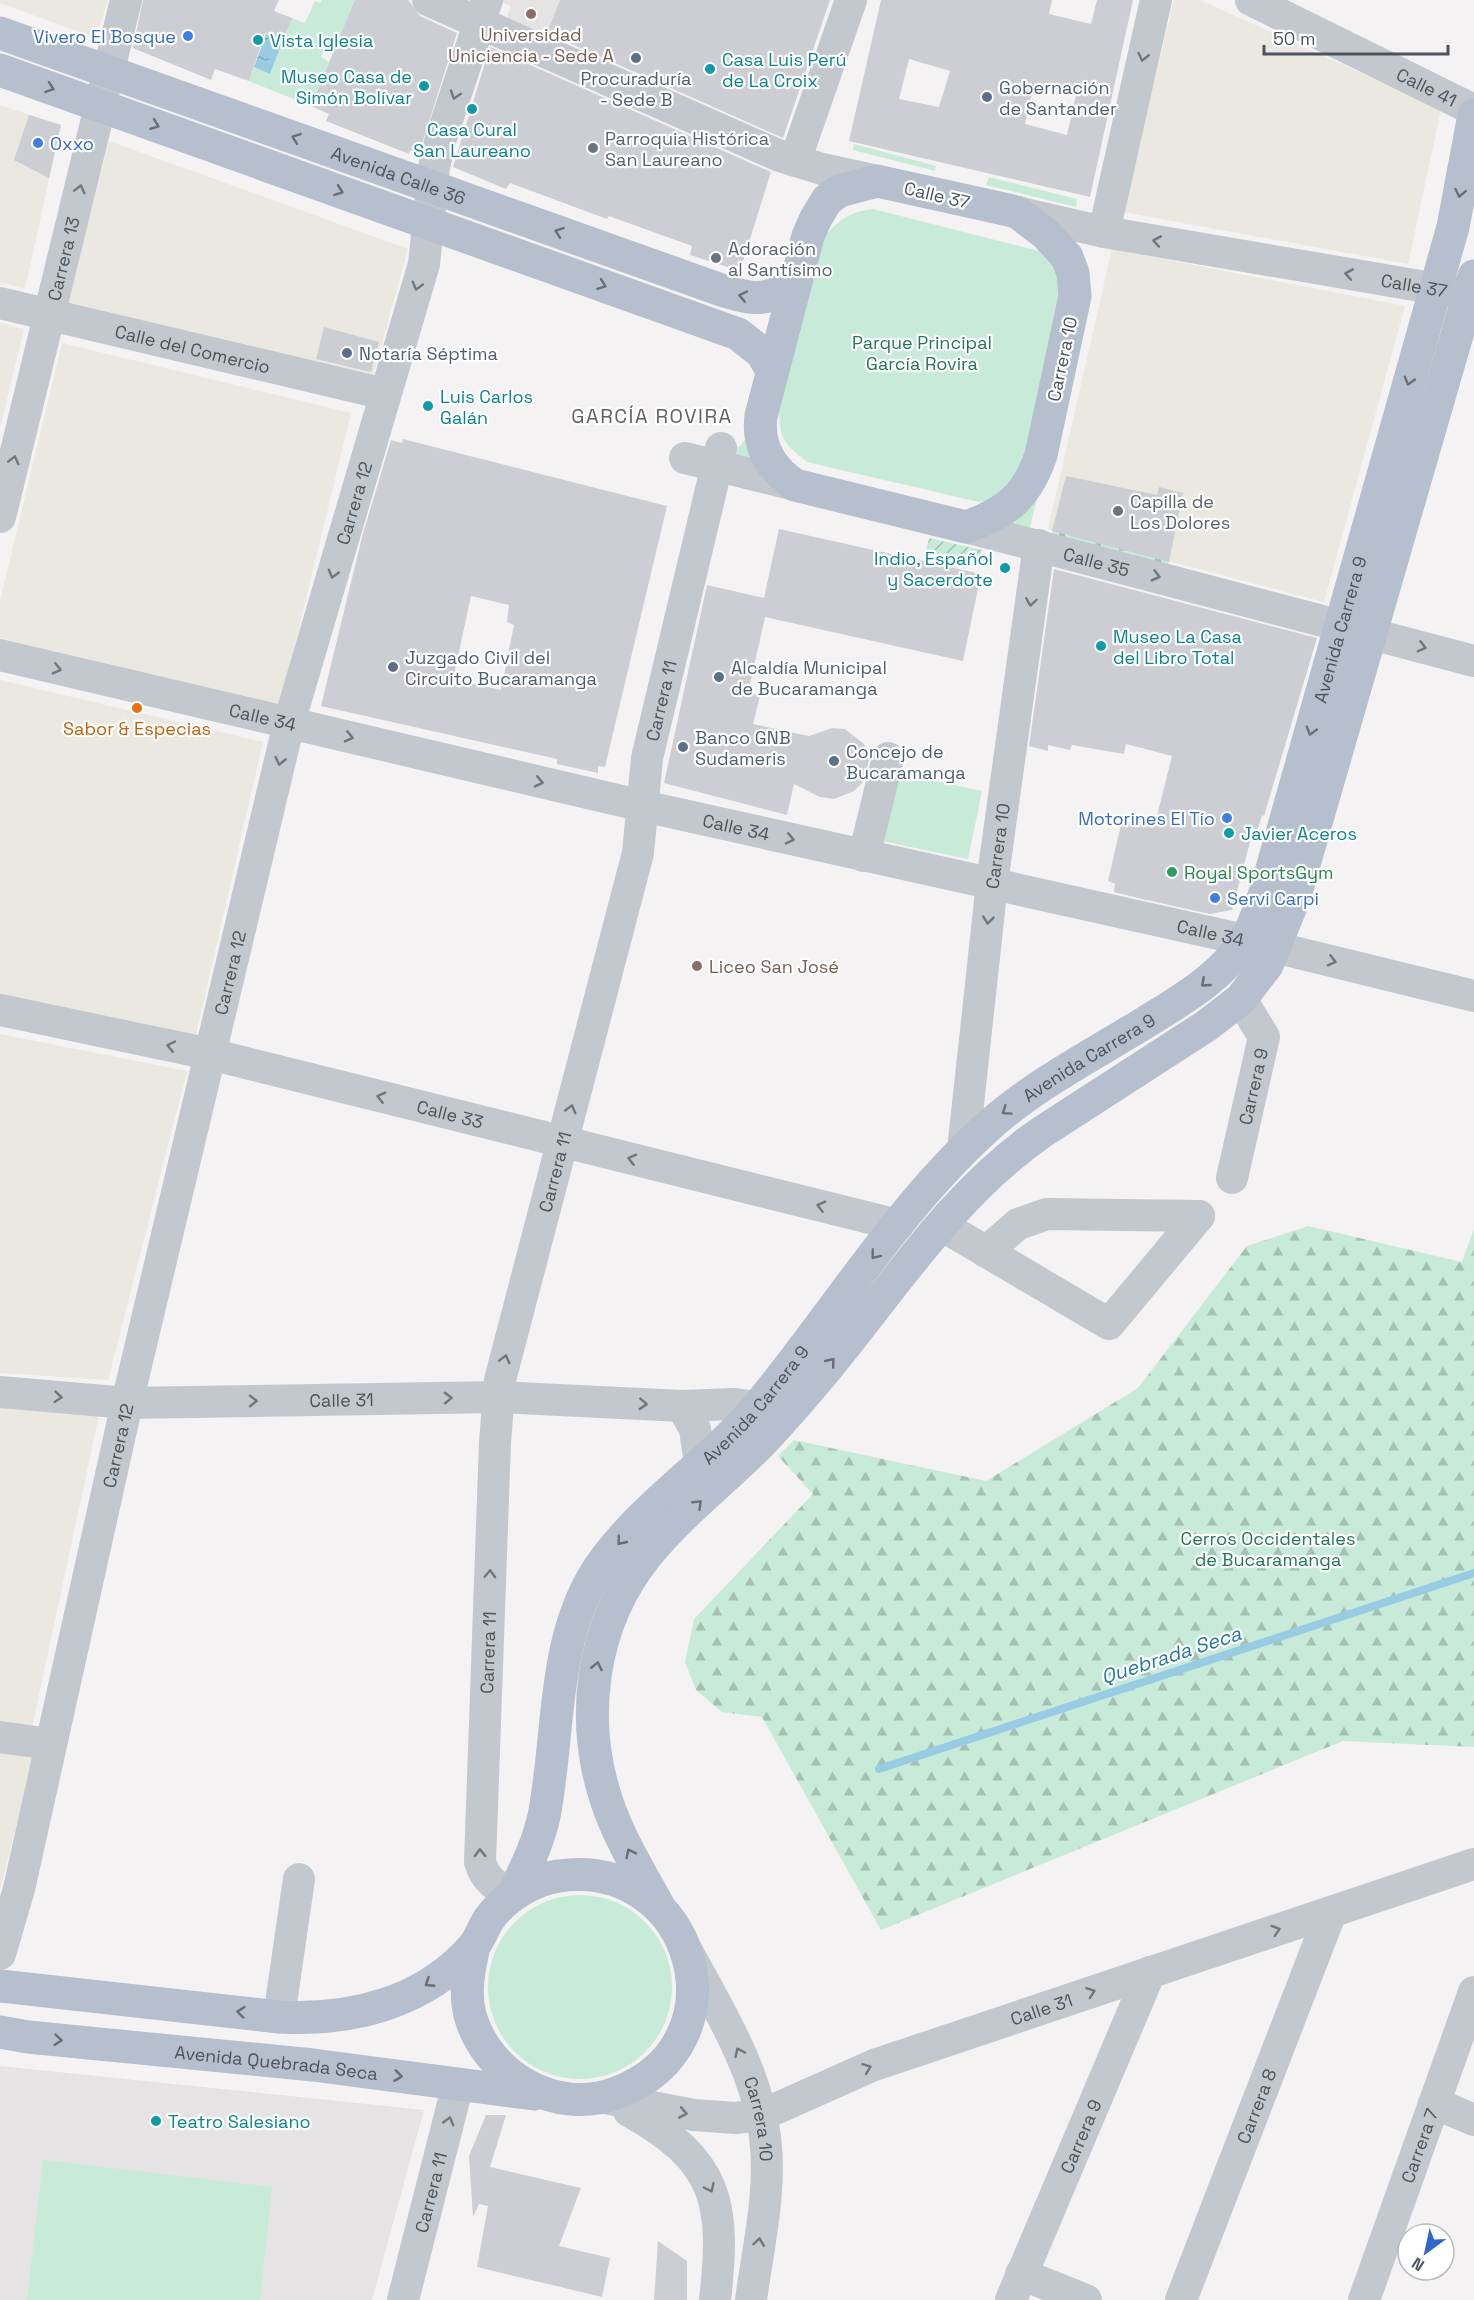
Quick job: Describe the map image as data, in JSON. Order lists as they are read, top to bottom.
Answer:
{
  "streets": {
    "main road": [
      "Avenida Calle 36",
      "Calle 37",
      "Carrera 10",
      "Calle 35",
      "Avenida Carrera 9",
      "Avenida Quebrada Seca"
    ],
    "street": [
      "Calle 41",
      "Carrera 13",
      "Calle del Comercio",
      "Carrera 12",
      "Carrera 11",
      "Calle 34",
      "Carrera 9",
      "Calle 33",
      "Calle 31",
      "Carrera 8",
      "Carrera 7"
    ]
  },
  "crossings": [
    ["Avenida Calle 36", "Carrera 13"],
    ["Avenida Calle 36", "Carrera 12"],
    ["Calle 37", "Carrera 10"],
    ["Calle 37", "Carrera 12"],
    ["Calle 37", "Avenida Carrera 9"],
    ["Carrera 13", "Calle del Comercio"],
    ["Calle del Comercio", "Carrera 12"],
    ["Carrera 10", "Calle 35"],
    ["Carrera 10", "Avenida Carrera 9"],
    ["Carrera 10", "Calle 34"],
    ["Carrera 10", "Calle 31"],
    ["Carrera 10", "Avenida Quebrada Seca"],
    ["Carrera 12", "Calle 34"],
    ["Carrera 12", "Calle 33"],
    ["Carrera 12", "Calle 31"],
    ["Calle 35", "Avenida Carrera 9"],
    ["Calle 35", "Carrera 11"],
    ["Avenida Carrera 9", "Carrera 11"],
    ["Avenida Carrera 9", "Calle 34"],
    ["Avenida Carrera 9", "Carrera 9"],
    ["Avenida Carrera 9", "Calle 33"],
    ["Avenida Carrera 9", "Calle 31"],
    ["Avenida Carrera 9", "Avenida Quebrada Seca"],
    ["Carrera 11", "Calle 34"],
    ["Carrera 11", "Calle 33"],
    ["Carrera 11", "Calle 31"],
    ["Carrera 11", "Avenida Quebrada Seca"],
    ["Carrera 9", "Calle 31"],
    ["Calle 31", "Avenida Quebrada Seca"],
    ["Calle 31", "Carrera 8"]
  ],
  "one_way": [
    "Carrera 13",
    "Carrera 12",
    "Calle 35",
    "Carrera 11",
    "Calle 34",
    "Calle 33",
    "Calle 31"
  ],
  "districts": ["GARCÍA ROVIRA"],
  "water": ["Quebrada Seca"],
  "parks": ["Parque Principal García Rovira", "Cerros Occidentales de Bucaramanga"],
  "places": [
    "Universidad Uniciencia - Sede A",
    "Vivero El Bosque",
    "Vista Iglesia",
    "Procuraduría - Sede B",
    "Casa Luis Perú de La Croix",
    "Museo Casa de Simón Bolívar",
    "Gobernación de Santander",
    "Casa Cural San Laureano",
    "Oxxo",
    "Parroquia Histórica San Laureano",
    "Adoración al Santísimo",
    "Notaría Séptima",
    "Luis Carlos Galán",
    "Capilla de Los Dolores",
    "Indio, Español y Sacerdote",
    "Museo La Casa del Libro Total",
    "Juzgado Civil del Circuito Bucaramanga",
    "Alcaldía Municipal de Bucaramanga",
    "Sabor & Especias",
    "Banco GNB Sudameris",
    "Concejo de Bucaramanga",
    "Motorines El Tío",
    "Javier Aceros",
    "Royal SportsGym",
    "Servi Carpi",
    "Liceo San José",
    "Teatro Salesiano"
  ],
  "scale_bar": "50 m",
  "north": "bottom left"
}
